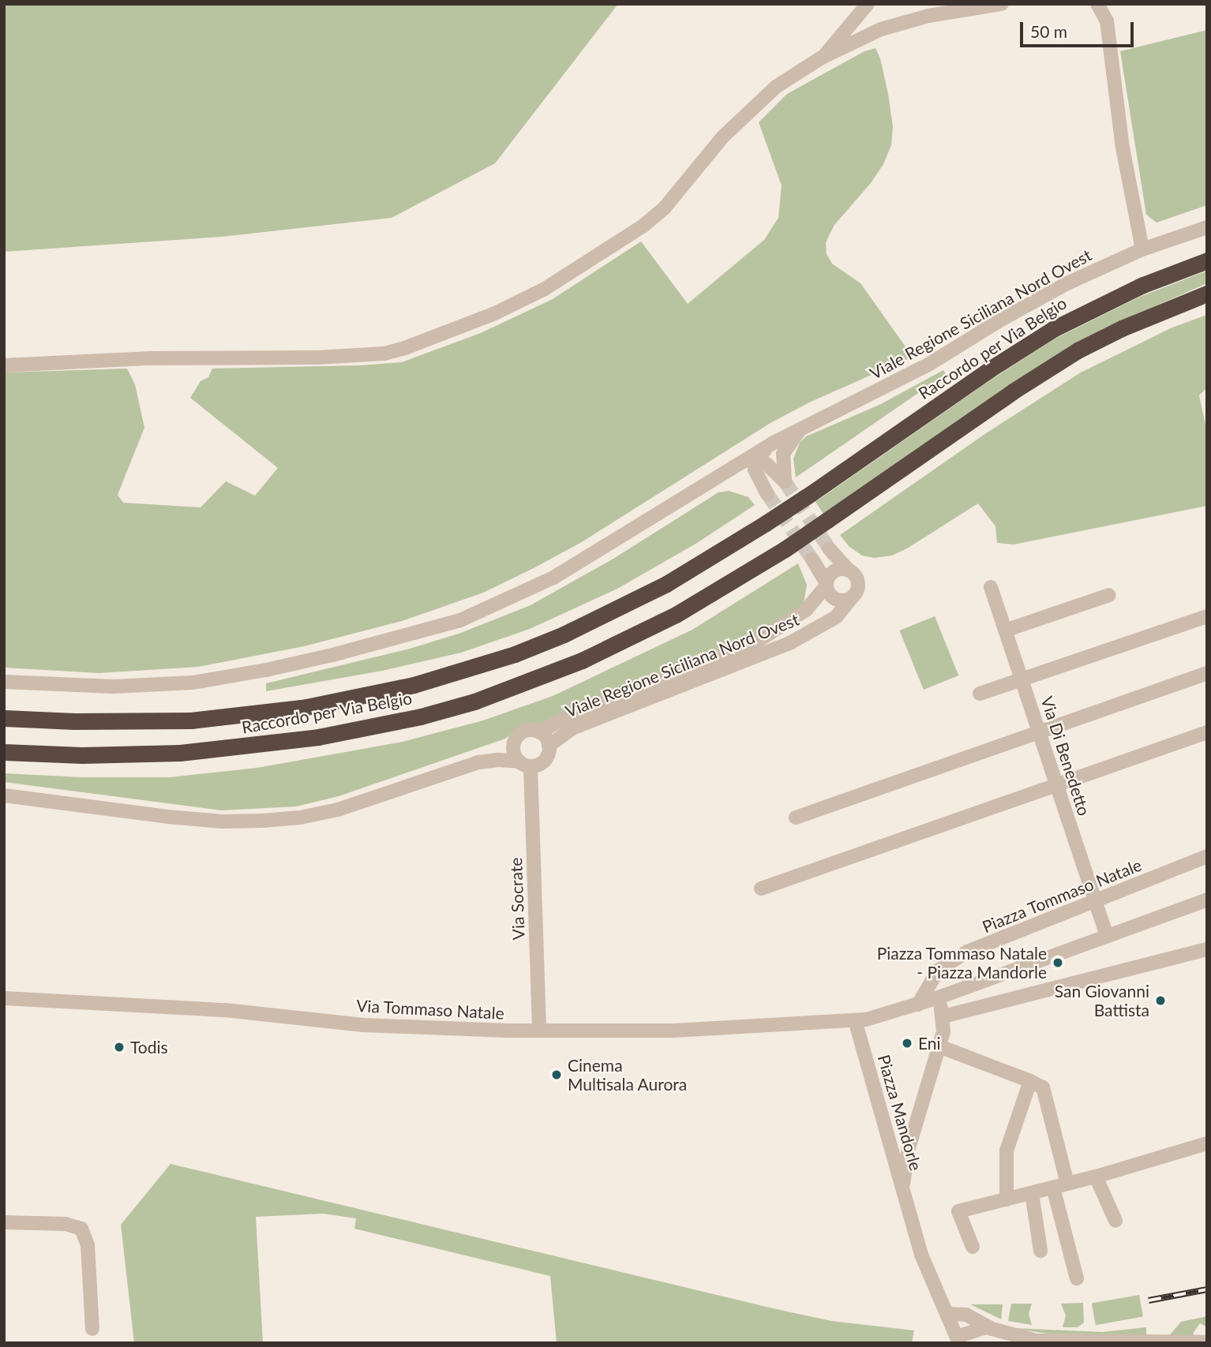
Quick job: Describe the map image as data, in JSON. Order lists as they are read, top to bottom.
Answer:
{
  "streets": {
    "highway": ["Raccordo per Via Belgio"],
    "street": [
      "Viale Regione Siciliana Nord Ovest",
      "Via Di Benedetto",
      "Piazza Tommaso Natale",
      "Via Socrate",
      "Via Tommaso Natale",
      "Piazza Mandorle"
    ]
  },
  "crossings": [
    ["Viale Regione Siciliana Nord Ovest", "Via Socrate"],
    ["Via Di Benedetto", "Piazza Tommaso Natale"],
    ["Via Socrate", "Via Tommaso Natale"],
    ["Via Tommaso Natale", "Piazza Mandorle"]
  ],
  "places": [
    "Piazza Tommaso Natale - Piazza Mandorle",
    "San Giovanni Battista",
    "Eni",
    "Todis",
    "Cinema Multisala Aurora"
  ],
  "scale_bar": "50 m"
}
